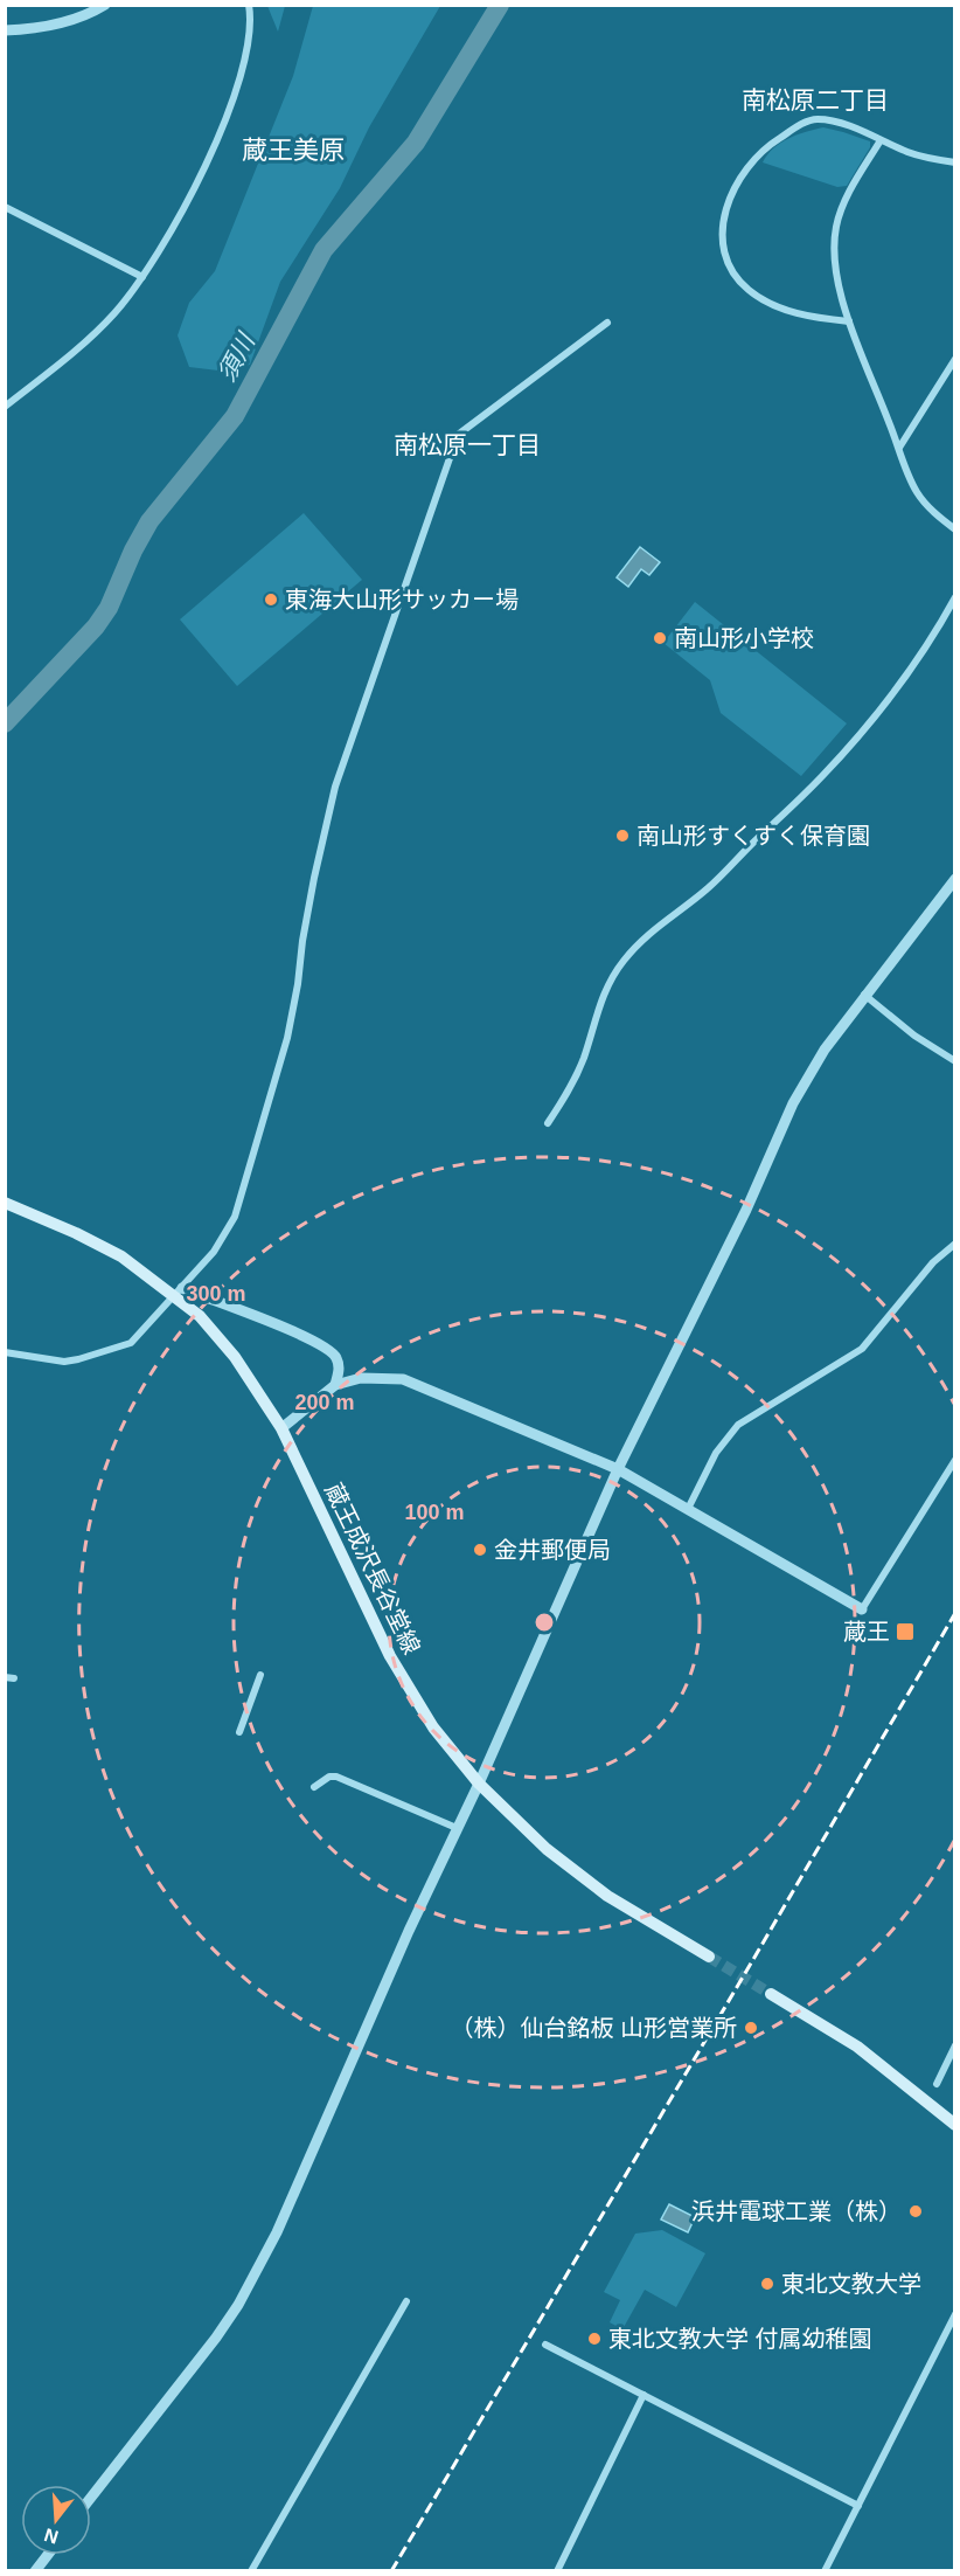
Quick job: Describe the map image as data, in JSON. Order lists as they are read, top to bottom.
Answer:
{
  "streets": {
    "main road": ["蔵王成沢長谷堂線"]
  },
  "districts": ["南松原二丁目", "蔵王美原", "南松原一丁目"],
  "water": ["須川"],
  "places": {
    "other": [
      "東海大山形サッカー場",
      "南山形小学校",
      "南山形すくすく保育園",
      "金井郵便局",
      "（株）仙台銘板 山形営業所",
      "浜井電球工業（株）",
      "東北文教大学",
      "東北文教大学 付属幼稚園"
    ],
    "transit": ["蔵王"]
  },
  "north": "bottom",
  "rings": ["300 m", "200 m", "100 m"]
}
